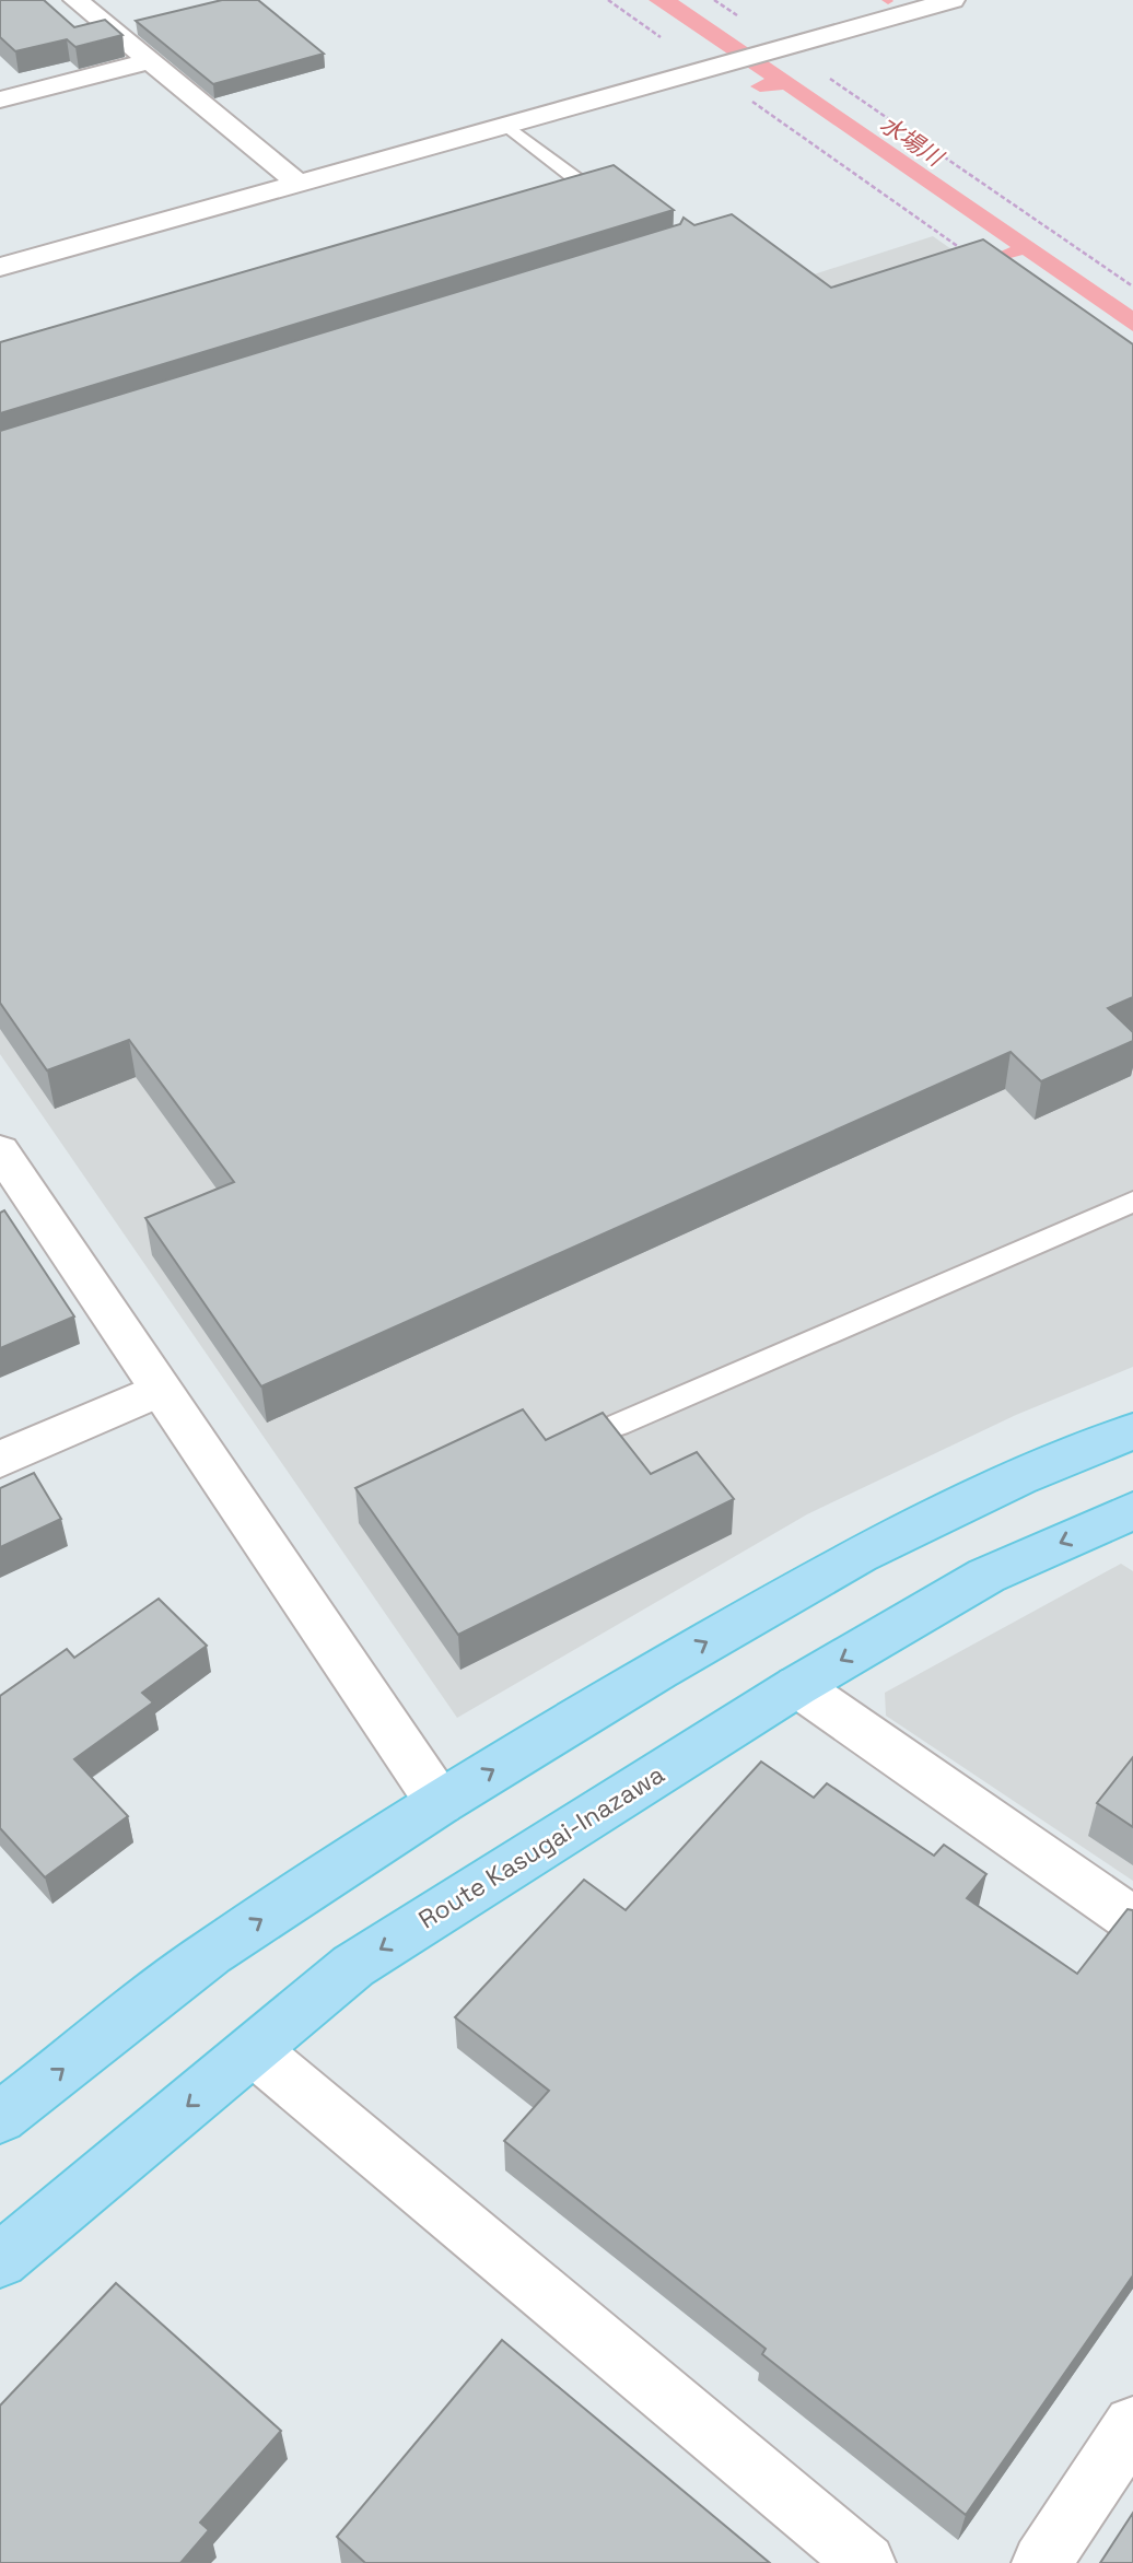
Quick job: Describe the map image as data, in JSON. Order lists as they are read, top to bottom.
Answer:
{
  "streets": {
    "main road": ["Route Kasugai-Inazawa"]
  },
  "water": ["水場川"]
}
